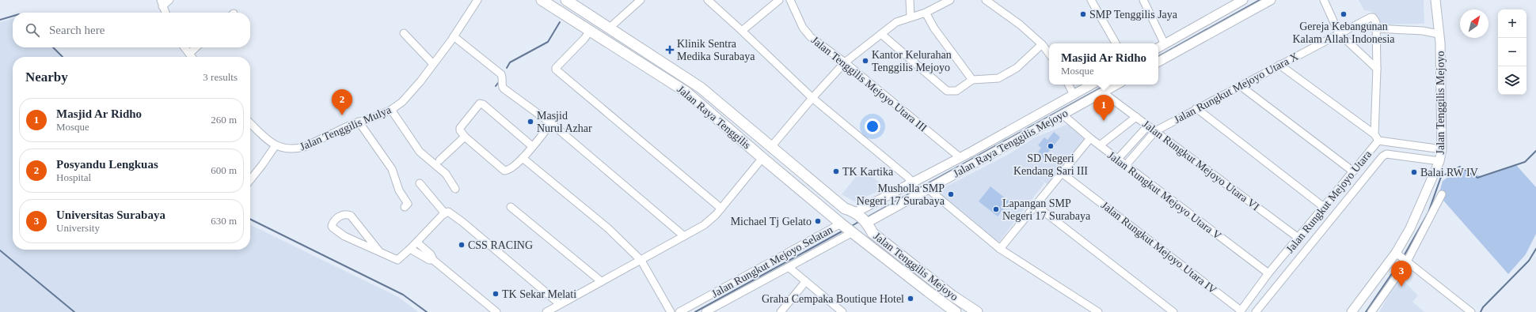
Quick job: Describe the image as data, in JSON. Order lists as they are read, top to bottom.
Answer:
{
  "streets": {
    "main road": ["Jalan Tenggilis Mejoyo", "Jalan Raya Tenggilis"],
    "street": [
      "Jalan Tenggilis Mejoyo Utara III",
      "Jalan Rungkut Mejoyo Utara X",
      "Jalan Tenggilis Mulya",
      "Jalan Raya Tenggilis Mejoyo",
      "Jalan Rungkut Mejoyo Utara VI",
      "Jalan Rungkut Mejoyo Utara V",
      "Jalan Rungkut Mejoyo Utara",
      "Jalan Rungkut Mejoyo Utara IV",
      "Jalan Rungkut Mejoyo Selatan"
    ]
  },
  "crossings": [
    ["Jalan Tenggilis Mejoyo Utara III", "Jalan Raya Tenggilis Mejoyo"],
    ["Jalan Rungkut Mejoyo Utara X", "Jalan Rungkut Mejoyo Utara VI"],
    ["Jalan Tenggilis Mejoyo", "Jalan Raya Tenggilis"],
    ["Jalan Tenggilis Mejoyo", "Jalan Raya Tenggilis Mejoyo"],
    ["Jalan Tenggilis Mejoyo", "Jalan Rungkut Mejoyo Utara"],
    ["Jalan Tenggilis Mejoyo", "Jalan Rungkut Mejoyo Selatan"],
    ["Jalan Raya Tenggilis", "Jalan Raya Tenggilis Mejoyo"],
    ["Jalan Raya Tenggilis", "Jalan Rungkut Mejoyo Selatan"],
    ["Jalan Raya Tenggilis Mejoyo", "Jalan Rungkut Mejoyo Utara VI"],
    ["Jalan Raya Tenggilis Mejoyo", "Jalan Rungkut Mejoyo Utara V"],
    ["Jalan Rungkut Mejoyo Utara VI", "Jalan Rungkut Mejoyo Utara"],
    ["Jalan Rungkut Mejoyo Utara V", "Jalan Rungkut Mejoyo Utara"],
    ["Jalan Rungkut Mejoyo Utara", "Jalan Rungkut Mejoyo Utara IV"]
  ],
  "places": {
    "other": [
      "SMP Tenggilis Jaya",
      "Gereja Kebangunan Kalam Allah Indonesia",
      "Kantor Kelurahan Tenggilis Mejoyo",
      "Masjid Nurul Azhar",
      "SD Negeri Kendang Sari III",
      "TK Kartika",
      "Balai RW IV",
      "Musholla SMP Negeri 17 Surabaya",
      "Lapangan SMP Negeri 17 Surabaya",
      "Michael Tj Gelato",
      "CSS RACING",
      "TK Sekar Melati",
      "Graha Cempaka Boutique Hotel"
    ],
    "health": ["Klinik Sentra Medika Surabaya"]
  },
  "north": "top right",
  "page": {
    "map_buttons": ["+", "−"],
    "search": "Search here",
    "popup": ["Masjid Ar Ridho", "Mosque"],
    "heading": ["Nearby", "3 results"],
    "pins": ["2", "1", "3"],
    "list": [
      {
        "mark": "1",
        "name": "Masjid Ar Ridho",
        "note": "Mosque",
        "value": "260 m"
      },
      {
        "mark": "2",
        "name": "Posyandu Lengkuas",
        "note": "Hospital",
        "value": "600 m"
      },
      {
        "mark": "3",
        "name": "Universitas Surabaya",
        "note": "University",
        "value": "630 m"
      }
    ]
  }
}
